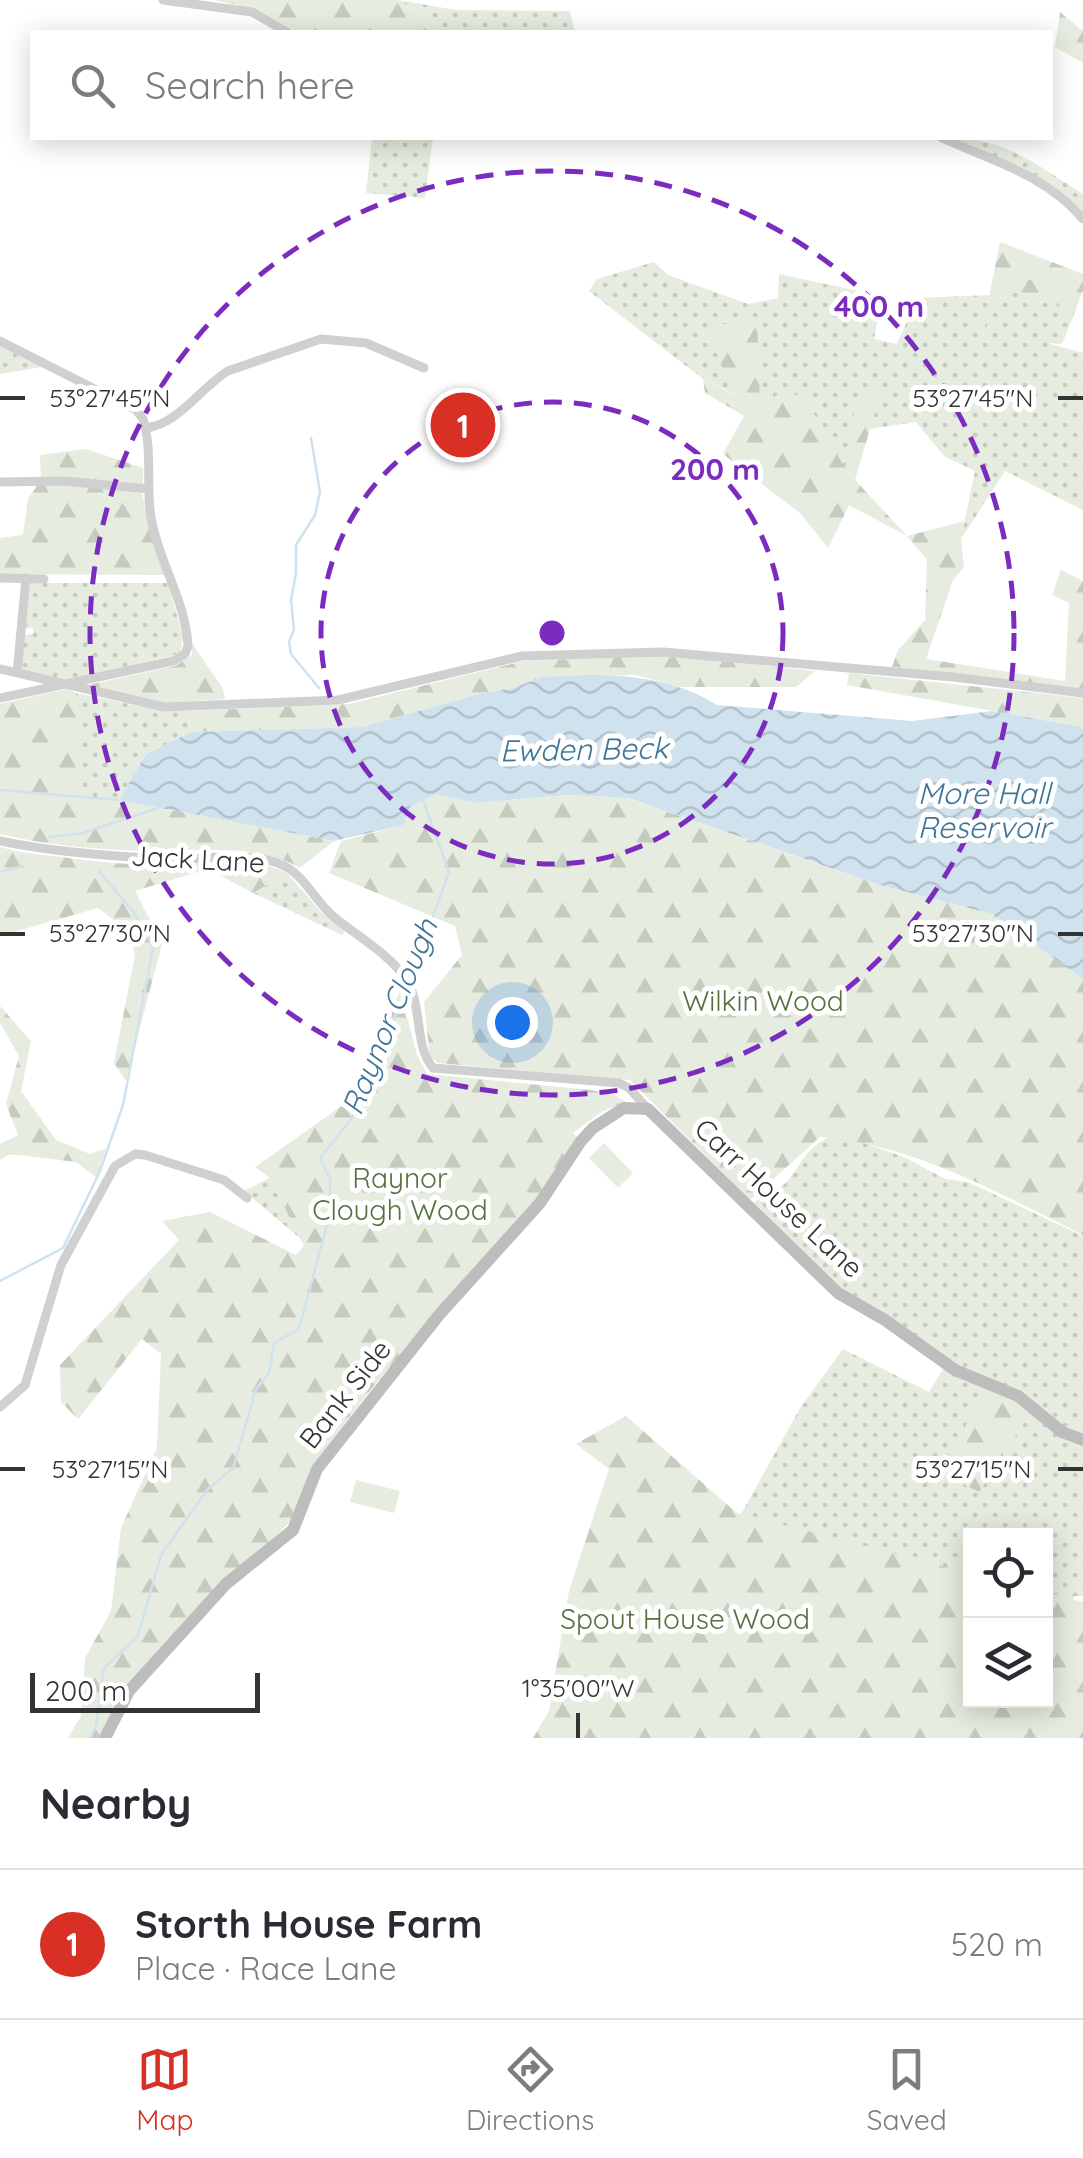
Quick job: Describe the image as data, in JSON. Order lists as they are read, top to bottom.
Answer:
{
  "streets": {
    "street": ["Jack Lane", "Carr House Lane", "Bank Side"]
  },
  "crossings": [
    ["Jack Lane", "Carr House Lane"],
    ["Jack Lane", "Bank Side"],
    ["Carr House Lane", "Bank Side"]
  ],
  "water": ["Ewden Beck", "More Hall Reservoir", "Raynor Clough"],
  "parks": ["Wilkin Wood", "Raynor Clough Wood", "Spout House Wood"],
  "scale_bar": "200 m",
  "page": {
    "search": "Search here",
    "pins": "1",
    "scale": "200 m",
    "heading": "Nearby",
    "list": [
      {
        "mark": "1",
        "name": "Storth House Farm",
        "note": "Place · Race Lane",
        "value": "520 m"
      }
    ],
    "nav": ["Map", "Directions", "Saved"]
  },
  "coordinates": [
    "53°27'45\"N",
    "53°27'30\"N",
    "53°27'15\"N",
    "1°35'00\"W"
  ],
  "rings": ["400 m", "200 m"]
}
